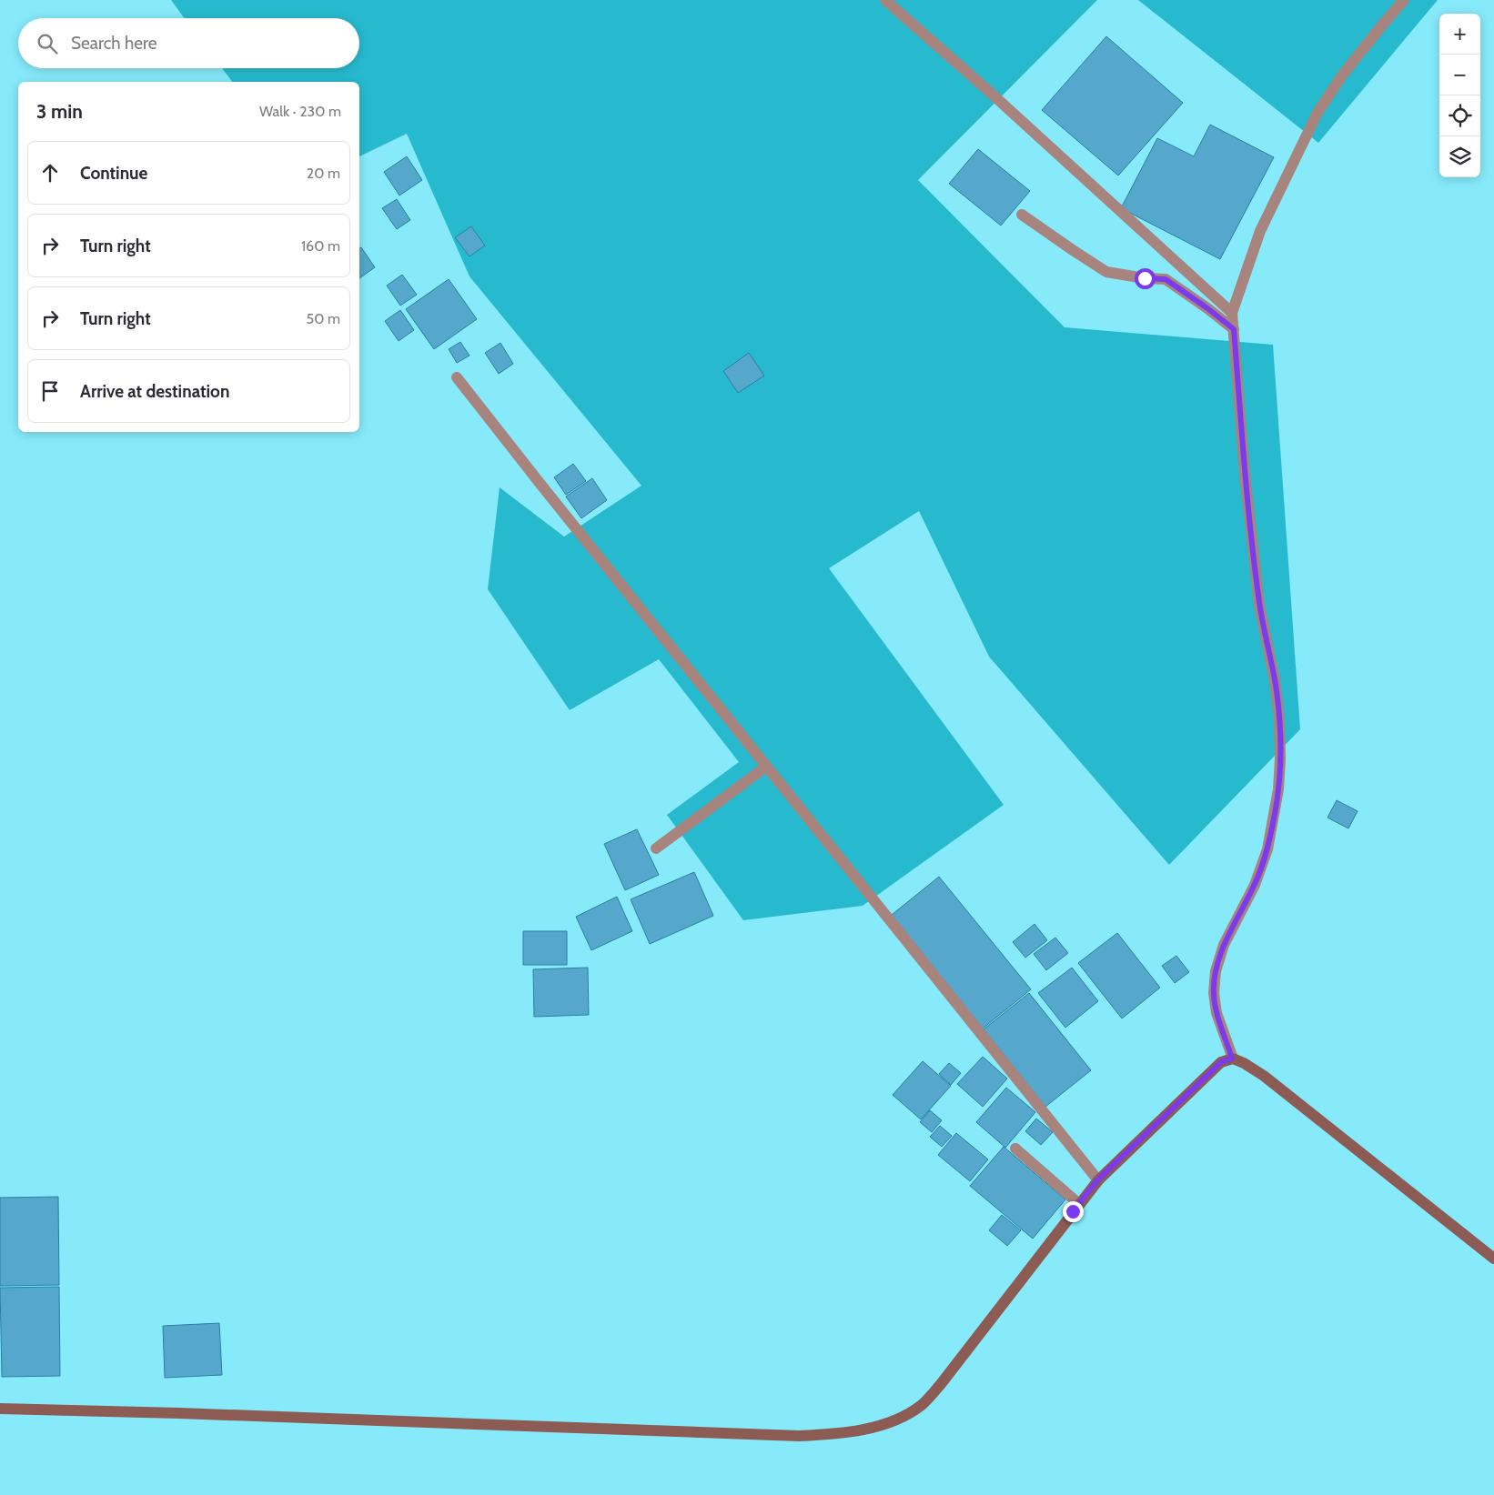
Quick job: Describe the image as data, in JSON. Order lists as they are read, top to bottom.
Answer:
{
  "page": {
    "map_buttons": ["+", "−"],
    "search": "Search here",
    "heading": ["3 min", "Walk · 230 m"],
    "list": [
      ["Continue", "20 m"],
      ["Turn right", "160 m"],
      ["Turn right", "50 m"],
      "Arrive at destination"
    ]
  }
}
